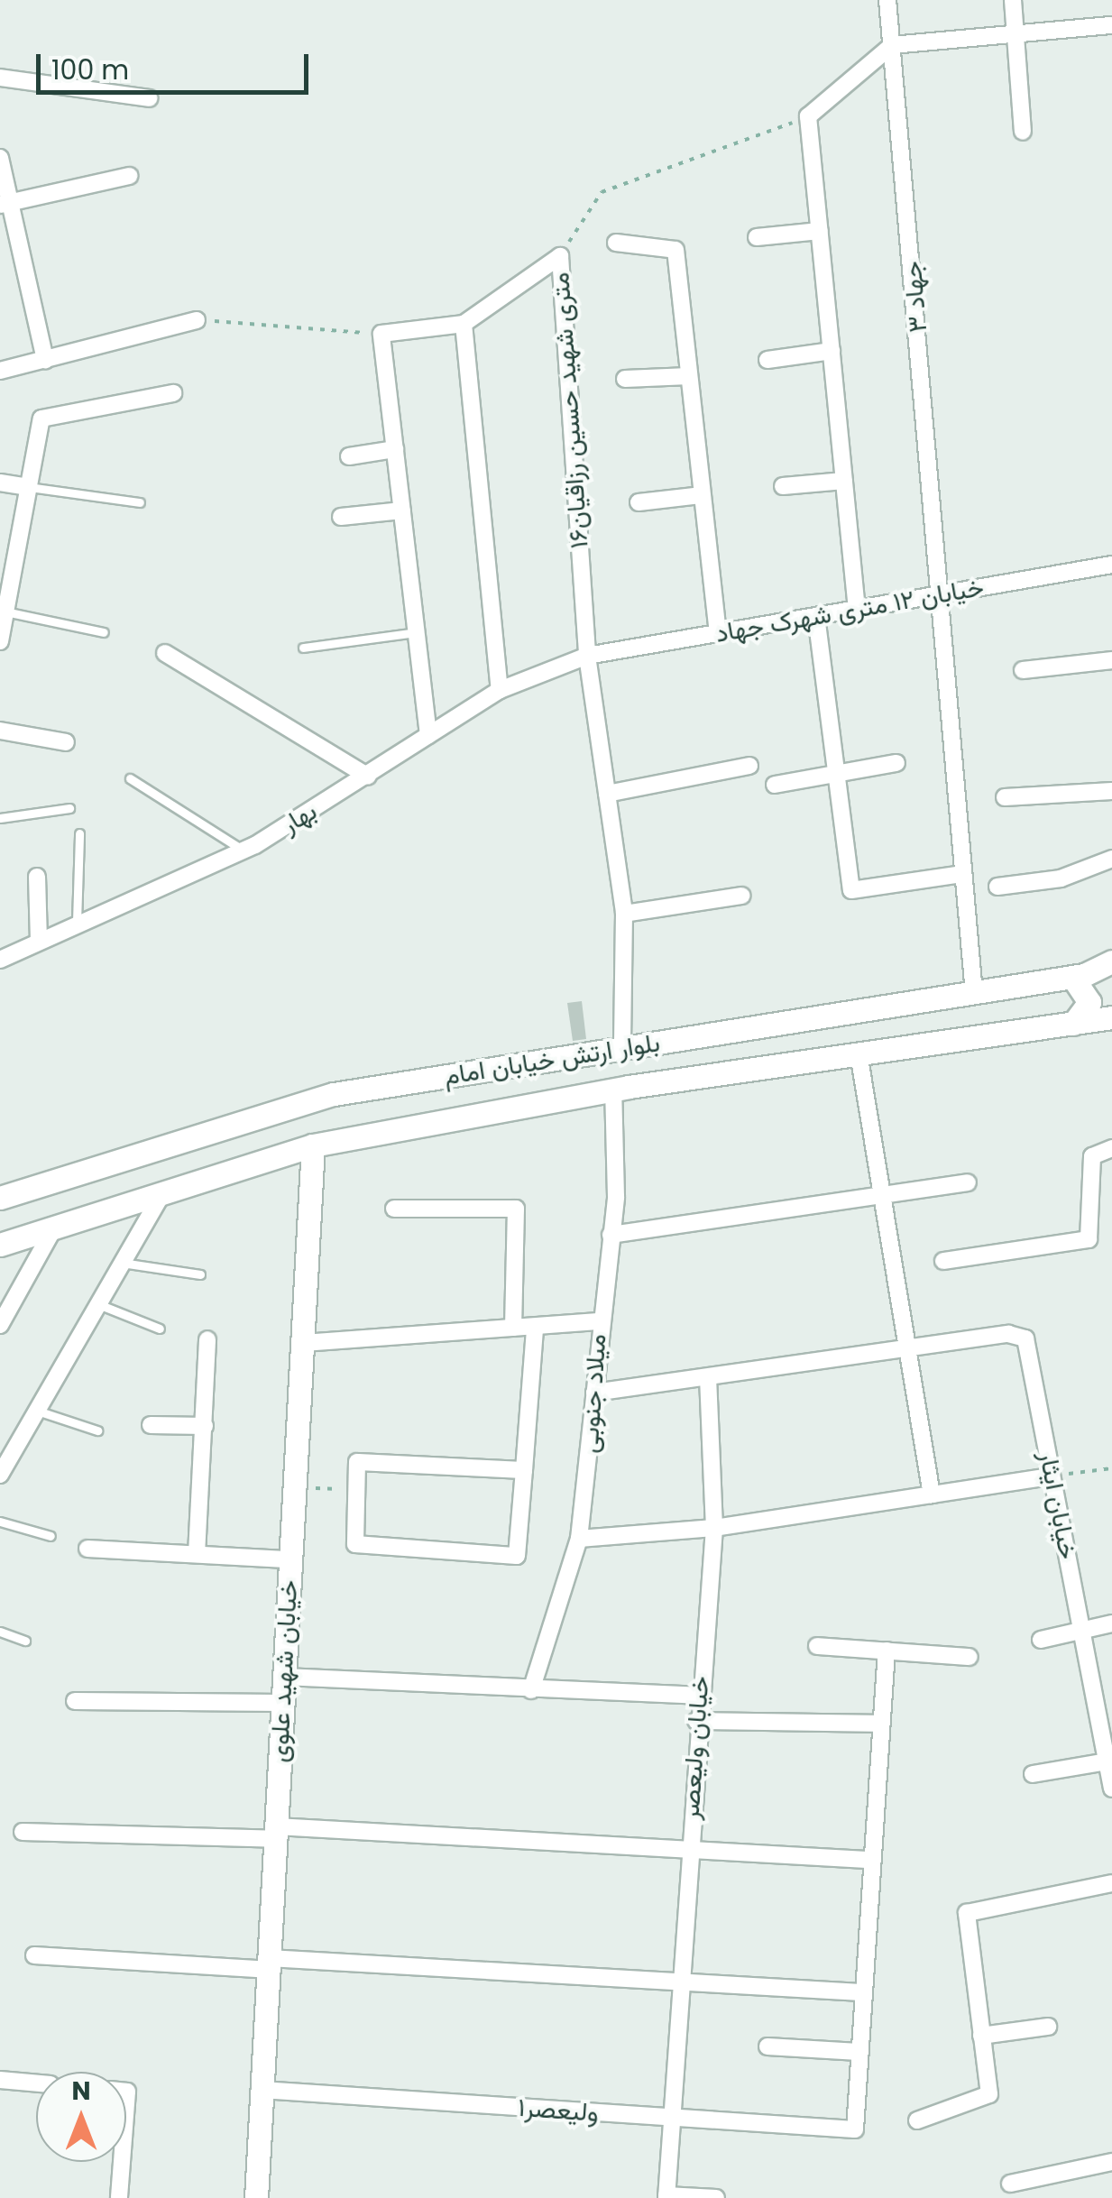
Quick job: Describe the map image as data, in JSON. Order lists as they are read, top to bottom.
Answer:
{
  "streets": {
    "main road": ["بلوار ارتش خیابان امام", "خیابان شهید علوی"],
    "street": [
      "جهاد ۳",
      "۱۶متری شهید حسین رزاقیان",
      "خیابان ۱۲ متری شهرک جهاد",
      "بهار",
      "میلاد جنوبی",
      "خیابان ایثار",
      "خیابان ولیعصر",
      "ولیعصر۱"
    ]
  },
  "crossings": [
    ["جهاد ۳", "خیابان ۱۲ متری شهرک جهاد"],
    ["جهاد ۳", "بلوار ارتش خیابان امام"],
    ["۱۶متری شهید حسین رزاقیان", "خیابان ۱۲ متری شهرک جهاد"],
    ["۱۶متری شهید حسین رزاقیان", "بهار"],
    ["۱۶متری شهید حسین رزاقیان", "بلوار ارتش خیابان امام"],
    ["خیابان ۱۲ متری شهرک جهاد", "بهار"],
    ["بلوار ارتش خیابان امام", "میلاد جنوبی"],
    ["بلوار ارتش خیابان امام", "خیابان شهید علوی"],
    ["خیابان شهید علوی", "ولیعصر۱"],
    ["خیابان ولیعصر", "ولیعصر۱"]
  ],
  "scale_bar": "100 m",
  "north": "top"
}
